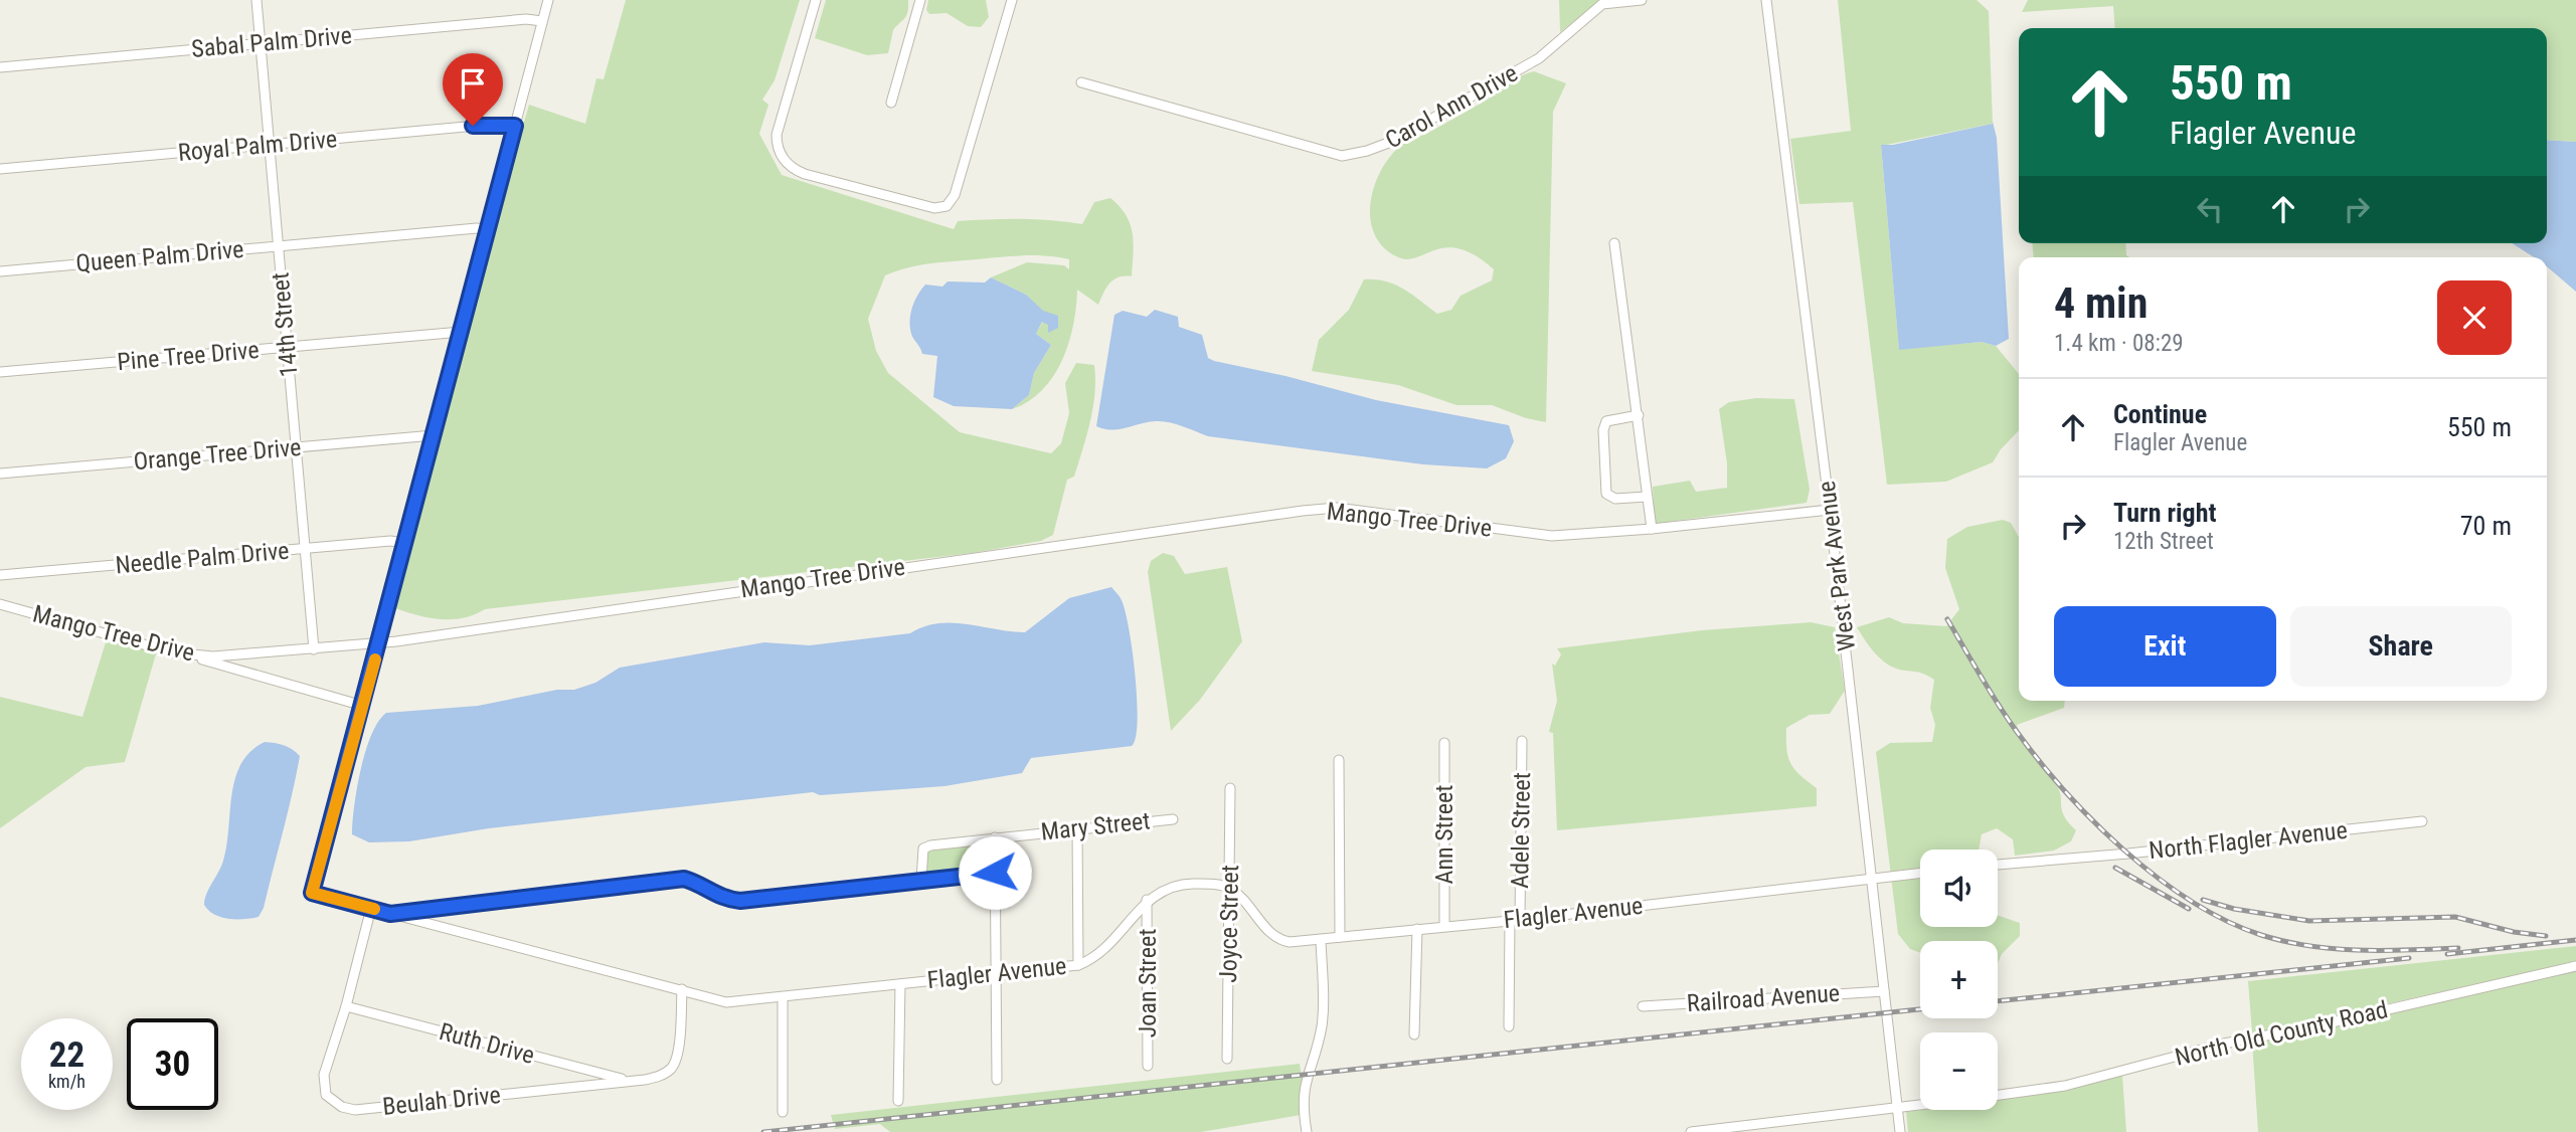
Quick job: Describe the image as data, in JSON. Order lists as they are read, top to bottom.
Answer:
{
  "streets": {
    "street": [
      "Sabal Palm Drive",
      "Carol Ann Drive",
      "Royal Palm Drive",
      "Queen Palm Drive",
      "14th Street",
      "Pine Tree Drive",
      "Orange Tree Drive",
      "Mango Tree Drive",
      "Needle Palm Drive",
      "West Park Avenue",
      "Mary Street",
      "Adele Street",
      "Ann Street",
      "North Flagler Avenue",
      "Flagler Avenue",
      "Joyce Street",
      "Joan Street",
      "Railroad Avenue",
      "North Old County Road",
      "Ruth Drive",
      "Beulah Drive"
    ]
  },
  "crossings": [
    ["Sabal Palm Drive", "14th Street"],
    ["Royal Palm Drive", "14th Street"],
    ["Queen Palm Drive", "14th Street"],
    ["14th Street", "Pine Tree Drive"],
    ["14th Street", "Orange Tree Drive"],
    ["14th Street", "Mango Tree Drive"],
    ["14th Street", "Needle Palm Drive"],
    ["Mango Tree Drive", "West Park Avenue"],
    ["West Park Avenue", "Flagler Avenue"],
    ["West Park Avenue", "Railroad Avenue"],
    ["Adele Street", "Flagler Avenue"],
    ["Ann Street", "Flagler Avenue"],
    ["Flagler Avenue", "Joyce Street"],
    ["Flagler Avenue", "Joan Street"],
    ["Flagler Avenue", "Beulah Drive"],
    ["Ruth Drive", "Beulah Drive"]
  ],
  "page": {
    "turn": ["550 m", "Flagler Avenue"],
    "heading": ["4 min", "1.4 km · 08:29"],
    "list": [
      {
        "name": "Continue",
        "note": "Flagler Avenue",
        "value": "550 m"
      },
      {
        "name": "Turn right",
        "note": "12th Street",
        "value": "70 m"
      }
    ],
    "buttons": ["Exit", "Share"],
    "map_buttons": ["+", "−"],
    "speed": "22 km/h",
    "limit": "30"
  }
}
